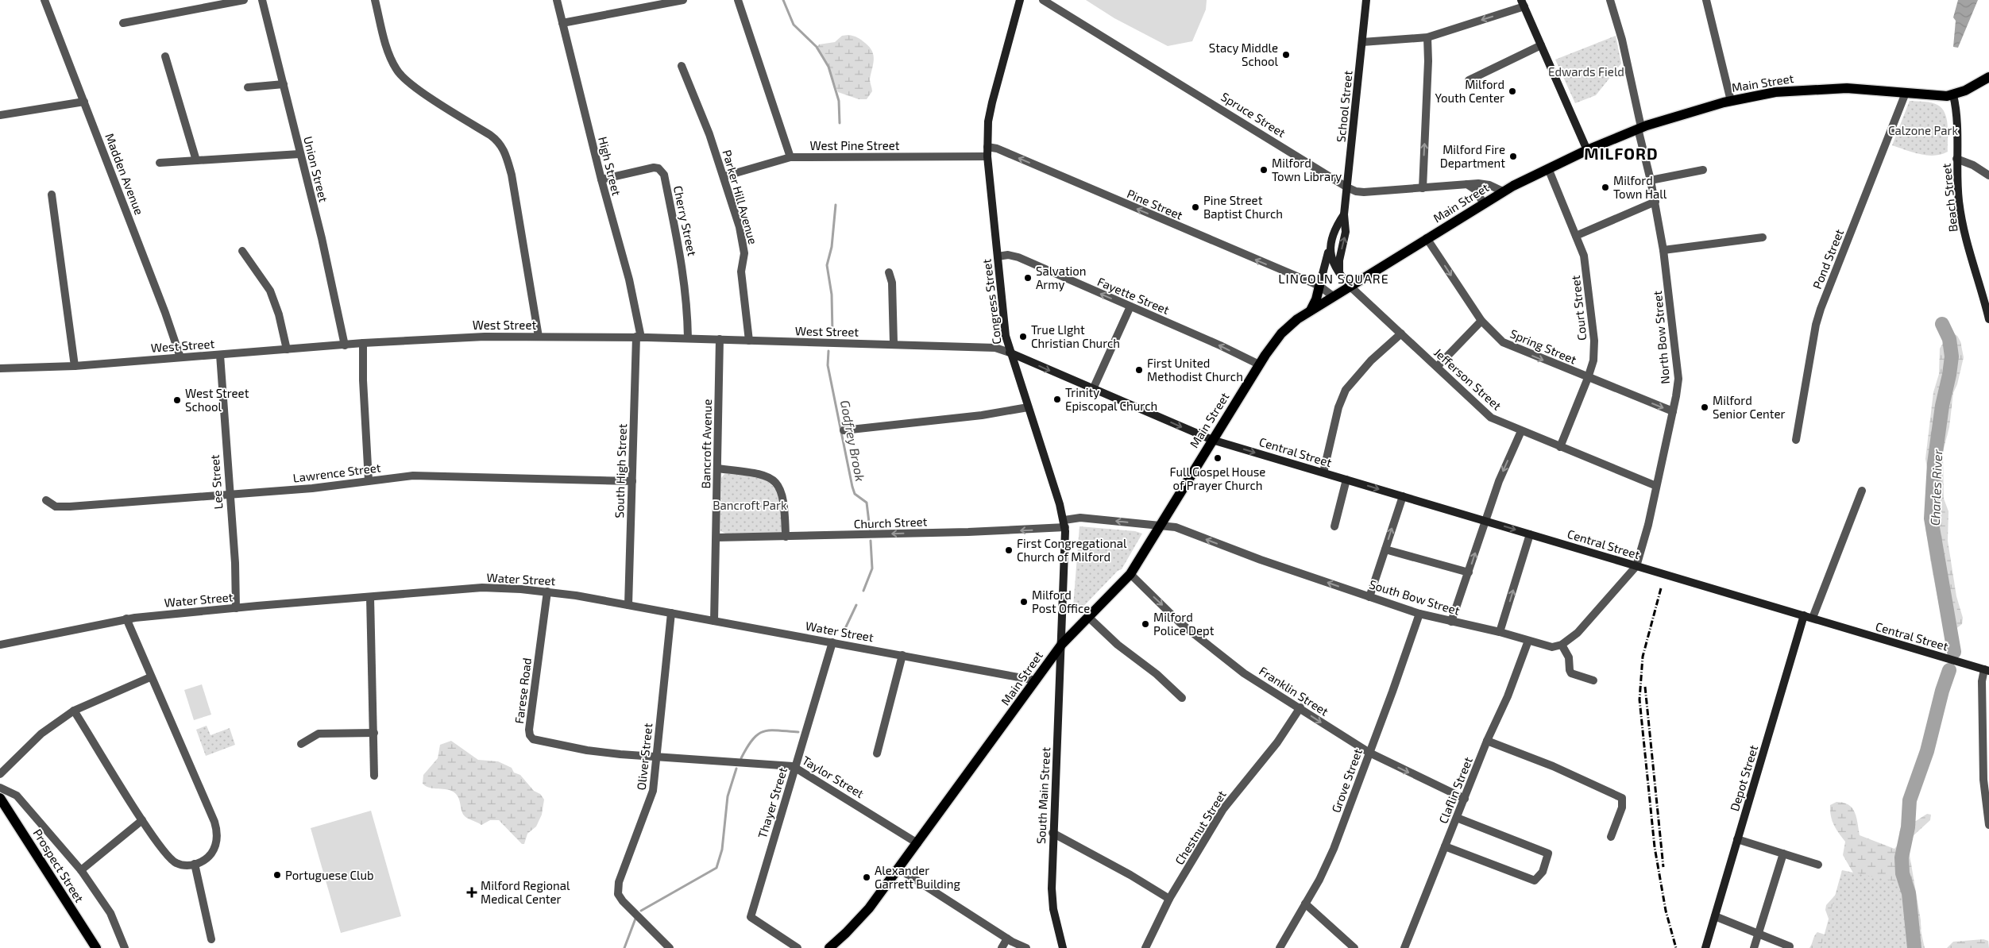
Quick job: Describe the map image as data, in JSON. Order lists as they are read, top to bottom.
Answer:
{
  "streets": {
    "main road": [
      "Main Street",
      "School Street",
      "Beach Street",
      "Congress Street",
      "Central Street",
      "Depot Street",
      "South Main Street",
      "Prospect Street"
    ],
    "street": [
      "Spruce Street",
      "West Pine Street",
      "High Street",
      "Union Street",
      "Madden Avenue",
      "Parker Hill Avenue",
      "Pine Street",
      "Cherry Street",
      "Pond Street",
      "Fayette Street",
      "Court Street",
      "West Street",
      "North Bow Street",
      "Spring Street",
      "Jefferson Street",
      "Bancroft Avenue",
      "South High Street",
      "Lawrence Street",
      "Lee Street",
      "Church Street",
      "Water Street",
      "South Bow Street",
      "Farese Road",
      "Franklin Street",
      "Oliver Street",
      "Taylor Street",
      "Grove Street",
      "Claflin Street",
      "Thayer Street",
      "Chestnut Street"
    ]
  },
  "crossings": [
    ["Main Street", "School Street"],
    ["Main Street", "Spruce Street"],
    ["Main Street", "Beach Street"],
    ["Main Street", "Pine Street"],
    ["Main Street", "Pond Street"],
    ["Main Street", "Fayette Street"],
    ["Main Street", "Congress Street"],
    ["Main Street", "Court Street"],
    ["Main Street", "North Bow Street"],
    ["Main Street", "Spring Street"],
    ["Main Street", "Jefferson Street"],
    ["Main Street", "Central Street"],
    ["Main Street", "Church Street"],
    ["Main Street", "Water Street"],
    ["Main Street", "South Bow Street"],
    ["Main Street", "Franklin Street"],
    ["Main Street", "Taylor Street"],
    ["Main Street", "South Main Street"],
    ["School Street", "Spruce Street"],
    ["School Street", "Jefferson Street"],
    ["West Pine Street", "Parker Hill Avenue"],
    ["West Pine Street", "Congress Street"],
    ["High Street", "Cherry Street"],
    ["High Street", "West Street"],
    ["High Street", "South High Street"],
    ["Union Street", "West Street"],
    ["Madden Avenue", "West Street"],
    ["Parker Hill Avenue", "West Street"],
    ["Pine Street", "Congress Street"],
    ["Cherry Street", "West Street"],
    ["Fayette Street", "Congress Street"],
    ["Congress Street", "West Street"],
    ["Congress Street", "Central Street"],
    ["Congress Street", "Church Street"],
    ["Congress Street", "South Main Street"],
    ["Court Street", "Spring Street"],
    ["Court Street", "Jefferson Street"],
    ["West Street", "Bancroft Avenue"],
    ["West Street", "Central Street"],
    ["West Street", "South High Street"],
    ["West Street", "Lee Street"],
    ["North Bow Street", "Spring Street"],
    ["North Bow Street", "Jefferson Street"],
    ["North Bow Street", "Central Street"],
    ["Bancroft Avenue", "Church Street"],
    ["Bancroft Avenue", "Water Street"],
    ["Central Street", "Depot Street"],
    ["South High Street", "Lawrence Street"],
    ["South High Street", "Water Street"],
    ["Lawrence Street", "Lee Street"],
    ["Lee Street", "Water Street"],
    ["Church Street", "South Bow Street"],
    ["Water Street", "Farese Road"],
    ["Water Street", "Oliver Street"],
    ["Water Street", "Thayer Street"],
    ["South Bow Street", "Grove Street"],
    ["South Bow Street", "Claflin Street"],
    ["Farese Road", "Oliver Street"],
    ["Farese Road", "Taylor Street"],
    ["Franklin Street", "Grove Street"],
    ["Franklin Street", "Claflin Street"],
    ["Franklin Street", "Chestnut Street"],
    ["Oliver Street", "Taylor Street"],
    ["Taylor Street", "Thayer Street"]
  ],
  "one_way": [
    "Pine Street",
    "Fayette Street",
    "Spring Street",
    "Central Street",
    "Church Street",
    "South Bow Street"
  ],
  "districts": ["MILFORD", "LINCOLN SQUARE"],
  "water": ["Godfrey Brook", "Charles River"],
  "parks": ["Edwards Field", "Calzone Park", "Bancroft Park"],
  "places": {
    "other": [
      "Stacy Middle School",
      "Milford Youth Center",
      "Milford Fire Department",
      "Milford Town Library",
      "Milford Town Hall",
      "Pine Street Baptist Church",
      "Salvation Army",
      "True LIght Christian Church",
      "First United Methodist Church",
      "Trinity Episcopal Church",
      "West Street School",
      "Milford Senior Center",
      "Full Gospel House of Prayer Church",
      "First Congregational Church of Milford",
      "Milford Post Office",
      "Milford Police Dept",
      "Portuguese Club",
      "Alexander Garrett Building"
    ],
    "health": ["Milford Regional Medical Center"]
  }
}
